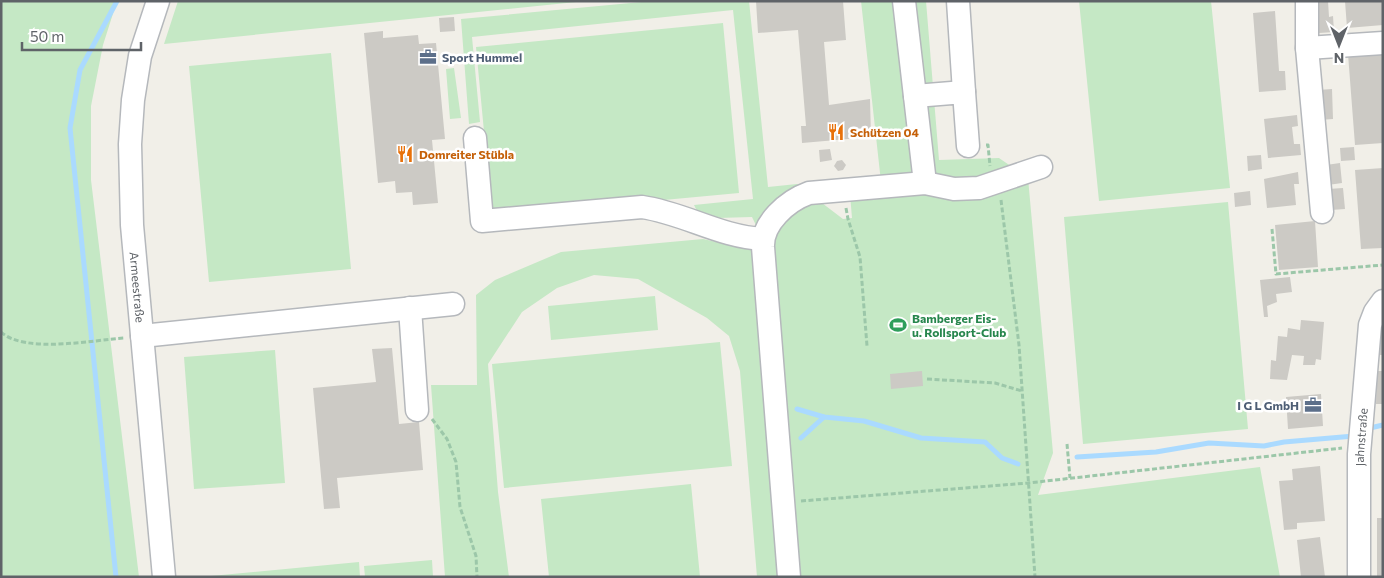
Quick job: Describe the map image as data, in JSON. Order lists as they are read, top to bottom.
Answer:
{
  "streets": {
    "street": ["Armeestraße", "Jahnstraße"]
  },
  "places": {
    "office": ["Sport Hummel", "I G L GmbH"],
    "restaurant": ["Schützen 04", "Domreiter Stübla"],
    "sports": ["Bamberger Eis- u. Rollsport-Club"]
  },
  "scale_bar": "50 m",
  "north": "bottom"
}
